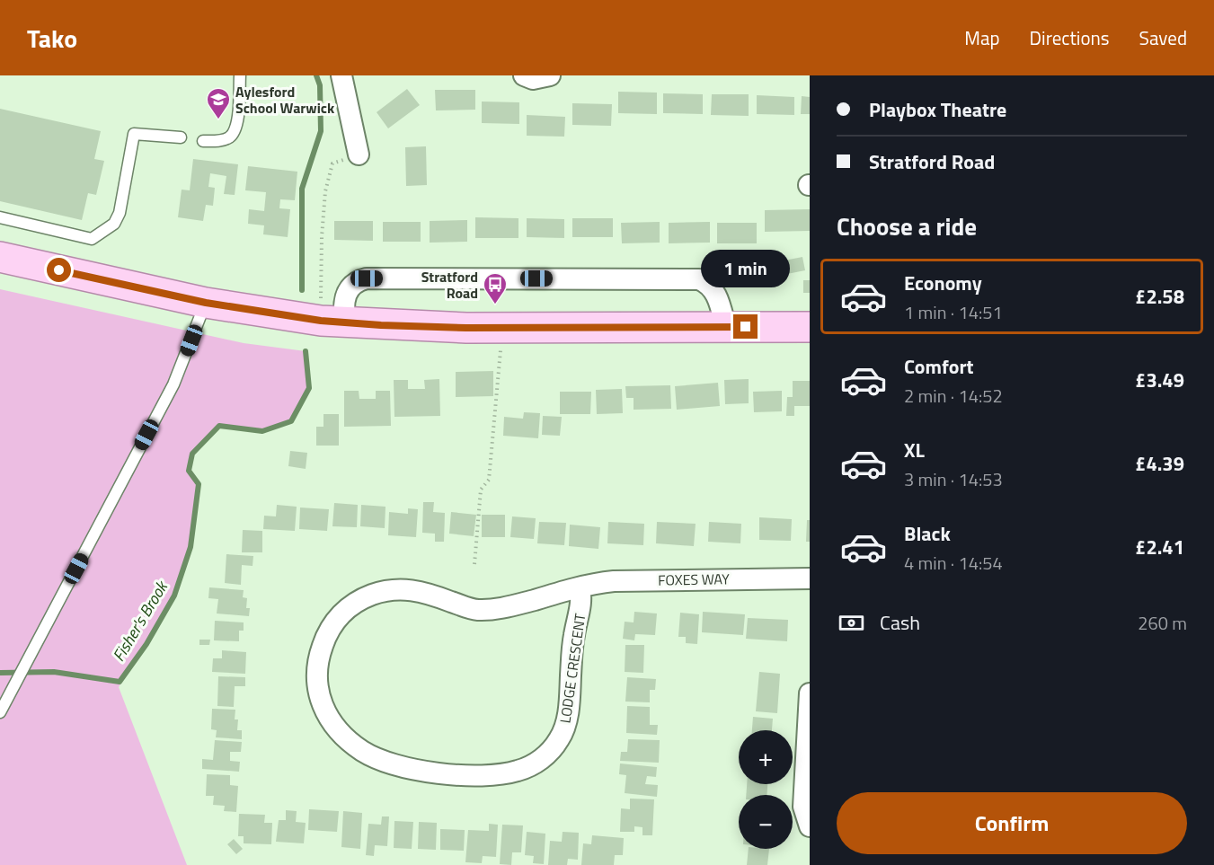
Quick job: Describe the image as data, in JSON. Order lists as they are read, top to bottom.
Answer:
{
  "streets": {
    "street": ["FOXES WAY", "LODGE CRESCENT"]
  },
  "crossings": [
    ["FOXES WAY", "LODGE CRESCENT"]
  ],
  "water": ["Fisher's Brook"],
  "places": {
    "school or university": ["Aylesford School Warwick"],
    "bus stop": ["Stratford Road"]
  },
  "page": {
    "header": "Tako",
    "nav": ["Map", "Directions", "Saved"],
    "banner": ["Playbox Theatre", "Stratford Road"],
    "heading": "Choose a ride",
    "bubble": "1 min",
    "list": [
      {
        "name": "Economy",
        "note": "1 min · 14:51",
        "value": "£2.58"
      },
      {
        "name": "Comfort",
        "note": "2 min · 14:52",
        "value": "£3.49"
      },
      {
        "name": "XL",
        "note": "3 min · 14:53",
        "value": "£4.39"
      },
      {
        "name": "Black",
        "note": "4 min · 14:54",
        "value": "£2.41"
      }
    ],
    "pay": ["Cash", "260 m"],
    "map_buttons": ["+", "−"],
    "buttons": "Confirm"
  }
}
